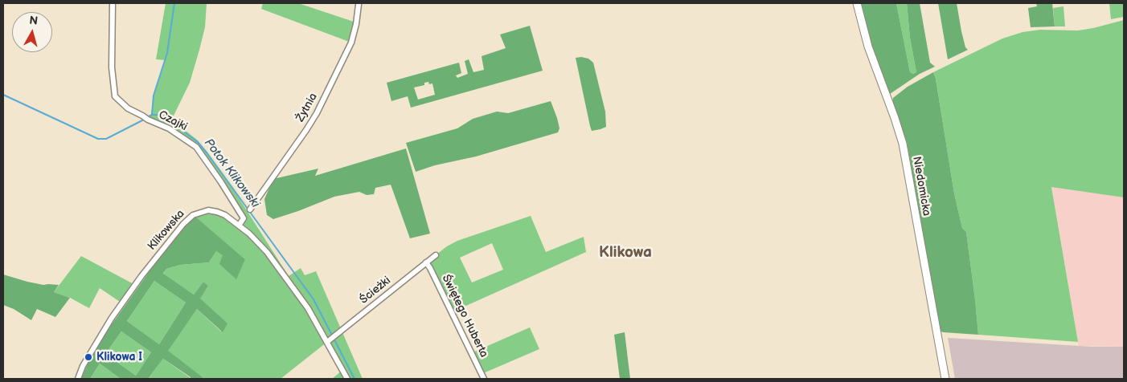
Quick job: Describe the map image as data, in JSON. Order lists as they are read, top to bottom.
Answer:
{
  "streets": {
    "main road": ["Niedomicka"],
    "street": [
      "Żytnia",
      "Czajki",
      "Klikowska",
      "Ścieżki",
      "Świętego Huberta"
    ]
  },
  "crossings": [
    ["Czajki", "Klikowska"],
    ["Klikowska", "Ścieżki"],
    ["Ścieżki", "Świętego Huberta"]
  ],
  "districts": ["Klikowa"],
  "water": ["Potok Klikowski"],
  "places": ["Klikowa I"],
  "north": "top"
}
